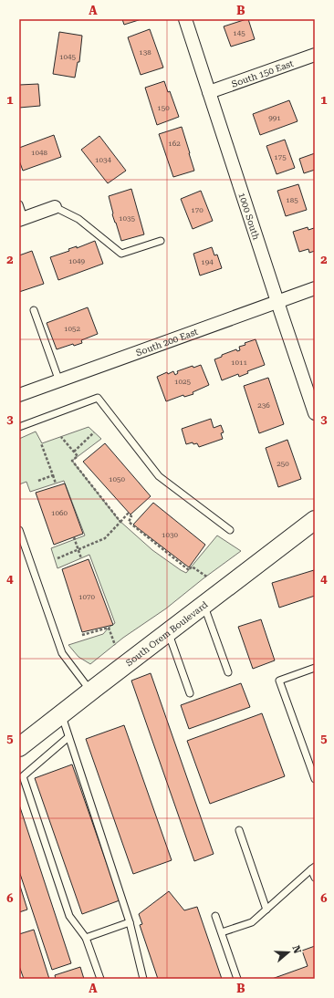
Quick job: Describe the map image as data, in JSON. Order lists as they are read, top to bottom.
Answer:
{
  "streets": {
    "street": [
      "South 150 East",
      "1000 South",
      "South 200 East",
      "South Orem Boulevard"
    ]
  },
  "crossings": [
    ["South 150 East", "1000 South"],
    ["1000 South", "South 200 East"]
  ],
  "house_numbers": [
    "145",
    "138",
    "1045",
    "150",
    "991",
    "162",
    "1048",
    "175",
    "1034",
    "185",
    "170",
    "1035",
    "1049",
    "194",
    "1052",
    "1011",
    "1025",
    "236",
    "250",
    "1050",
    "1060",
    "1030",
    "1070"
  ],
  "north": "right",
  "grid": {
    "columns": ["A", "B"],
    "rows": [
      "1",
      "2",
      "3",
      "4",
      "5",
      "6"
    ]
  }
}
